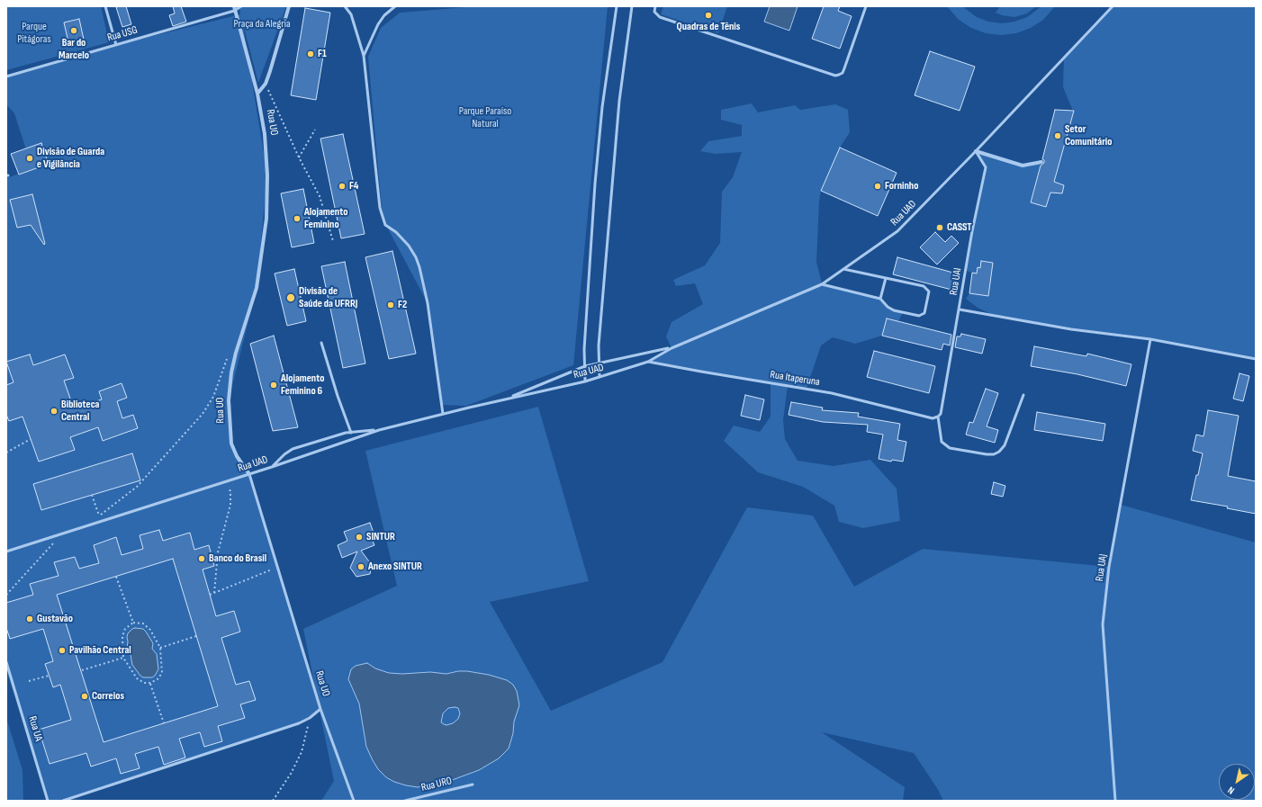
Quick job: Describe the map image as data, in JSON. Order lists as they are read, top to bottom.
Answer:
{
  "streets": {
    "street": ["Rua UO"],
    "lane": [
      "Rua USG",
      "Rua UAD",
      "Rua UAI",
      "Rua Itaperuna",
      "Rua UAJ",
      "Rua UA",
      "Rua URO"
    ]
  },
  "crossings": [
    ["Rua USG", "Rua UO"],
    ["Rua UO", "Rua UAD"],
    ["Rua UAD", "Rua UAI"],
    ["Rua UAD", "Rua Itaperuna"],
    ["Rua UAI", "Rua Itaperuna"]
  ],
  "parks": ["Praça da Alegria", "Parque Pitágoras", "Parque Paraíso Natural"],
  "places": [
    "Quadras de Tênis",
    "Bar do Marcelo",
    "F1",
    "Setor Comunitário",
    "Divisão de Guarda e Vigilância",
    "F4",
    "Forninho",
    "Alojamento Feminino",
    "CASST",
    "Divisão de Saúde da UFRRJ",
    "F2",
    "Alojamento Feminino 6",
    "Biblioteca Central",
    "SINTUR",
    "Banco do Brasil",
    "Anexo SINTUR",
    "Gustavão",
    "Pavilhão Central",
    "Correios"
  ],
  "north": "bottom left"
}
